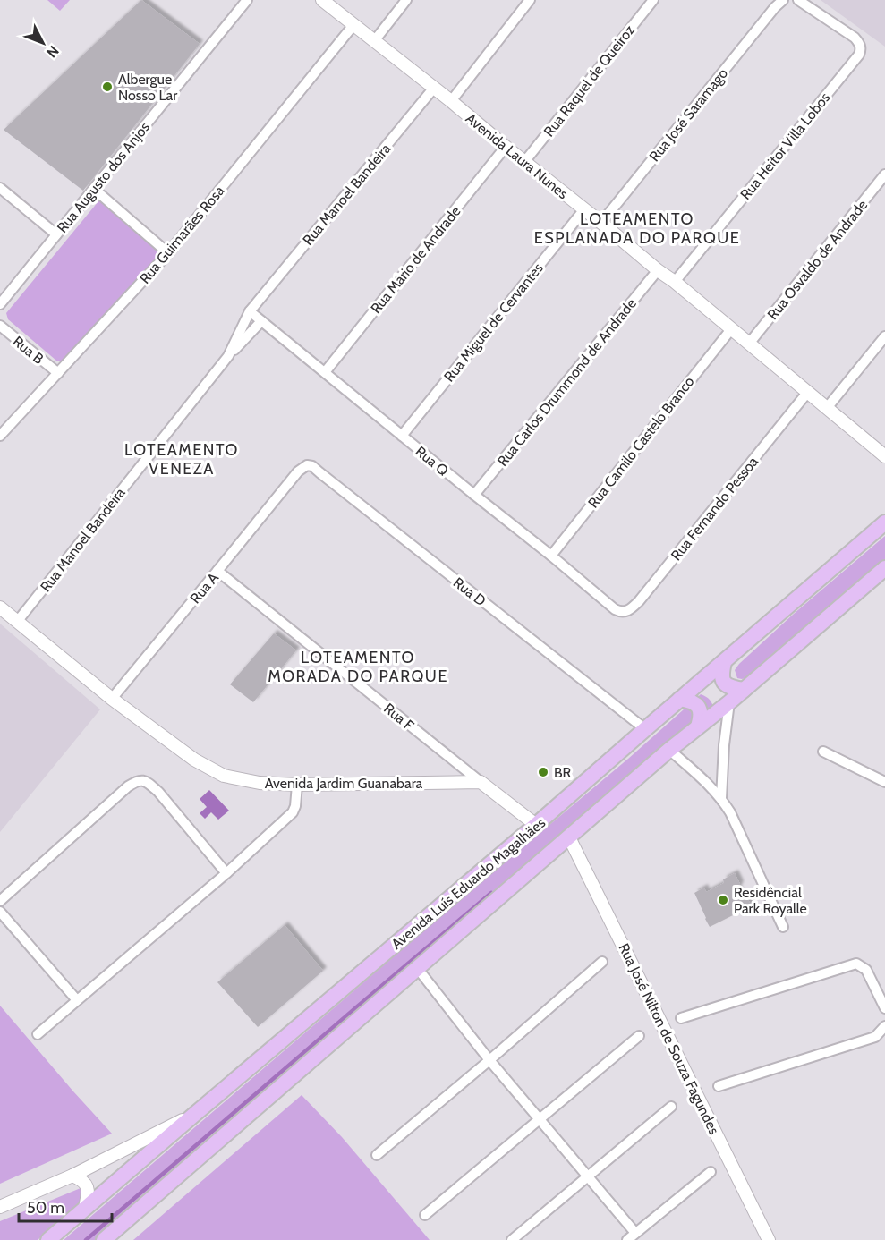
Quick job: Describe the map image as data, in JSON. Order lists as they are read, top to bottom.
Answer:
{
  "streets": {
    "main road": ["Avenida Luís Eduardo Magalhães"],
    "street": [
      "Rua Raquel de Queiroz",
      "Rua José Saramago",
      "Rua Heitor Villa Lobos",
      "Avenida Laura Nunes",
      "Rua Augusto dos Anjos",
      "Rua Manoel Bandeira",
      "Rua Guimarães Rosa",
      "Rua Mário de Andrade",
      "Rua Osvaldo de Andrade",
      "Rua Miguel de Cervantes",
      "Rua B",
      "Rua Carlos Drummond de Andrade",
      "Rua Camilo Castelo Branco",
      "Rua Q",
      "Rua Fernando Pessoa",
      "Rua A",
      "Rua D",
      "Rua F",
      "Avenida Jardim Guanabara",
      "Rua José Nilton de Souza Fagundes"
    ]
  },
  "crossings": [
    ["Rua Raquel de Queiroz", "Avenida Laura Nunes"],
    ["Rua José Saramago", "Avenida Laura Nunes"],
    ["Rua Heitor Villa Lobos", "Avenida Laura Nunes"],
    ["Avenida Laura Nunes", "Rua Manoel Bandeira"],
    ["Avenida Laura Nunes", "Rua Guimarães Rosa"],
    ["Avenida Laura Nunes", "Rua Mário de Andrade"],
    ["Avenida Laura Nunes", "Rua Osvaldo de Andrade"],
    ["Avenida Laura Nunes", "Rua Miguel de Cervantes"],
    ["Avenida Laura Nunes", "Rua Carlos Drummond de Andrade"],
    ["Avenida Laura Nunes", "Rua Camilo Castelo Branco"],
    ["Avenida Laura Nunes", "Rua Fernando Pessoa"],
    ["Rua Manoel Bandeira", "Rua Q"],
    ["Rua Manoel Bandeira", "Avenida Jardim Guanabara"],
    ["Rua Guimarães Rosa", "Rua B"],
    ["Rua Mário de Andrade", "Rua Q"],
    ["Rua Miguel de Cervantes", "Rua Q"],
    ["Rua Carlos Drummond de Andrade", "Rua Q"],
    ["Rua Camilo Castelo Branco", "Rua Q"],
    ["Rua Q", "Rua Fernando Pessoa"],
    ["Rua A", "Rua D"],
    ["Rua A", "Rua F"],
    ["Rua A", "Avenida Jardim Guanabara"],
    ["Rua D", "Avenida Luís Eduardo Magalhães"],
    ["Rua F", "Avenida Jardim Guanabara"],
    ["Avenida Luís Eduardo Magalhães", "Rua José Nilton de Souza Fagundes"]
  ],
  "districts": ["LOTEAMENTO ESPLANADA DO PARQUE", "LOTEAMENTO VENEZA", "LOTEAMENTO MORADA DO PARQUE"],
  "places": ["Albergue Nosso Lar", "BR", "Residêncial Park Royalle"],
  "scale_bar": "50 m",
  "north": "bottom right"
}
